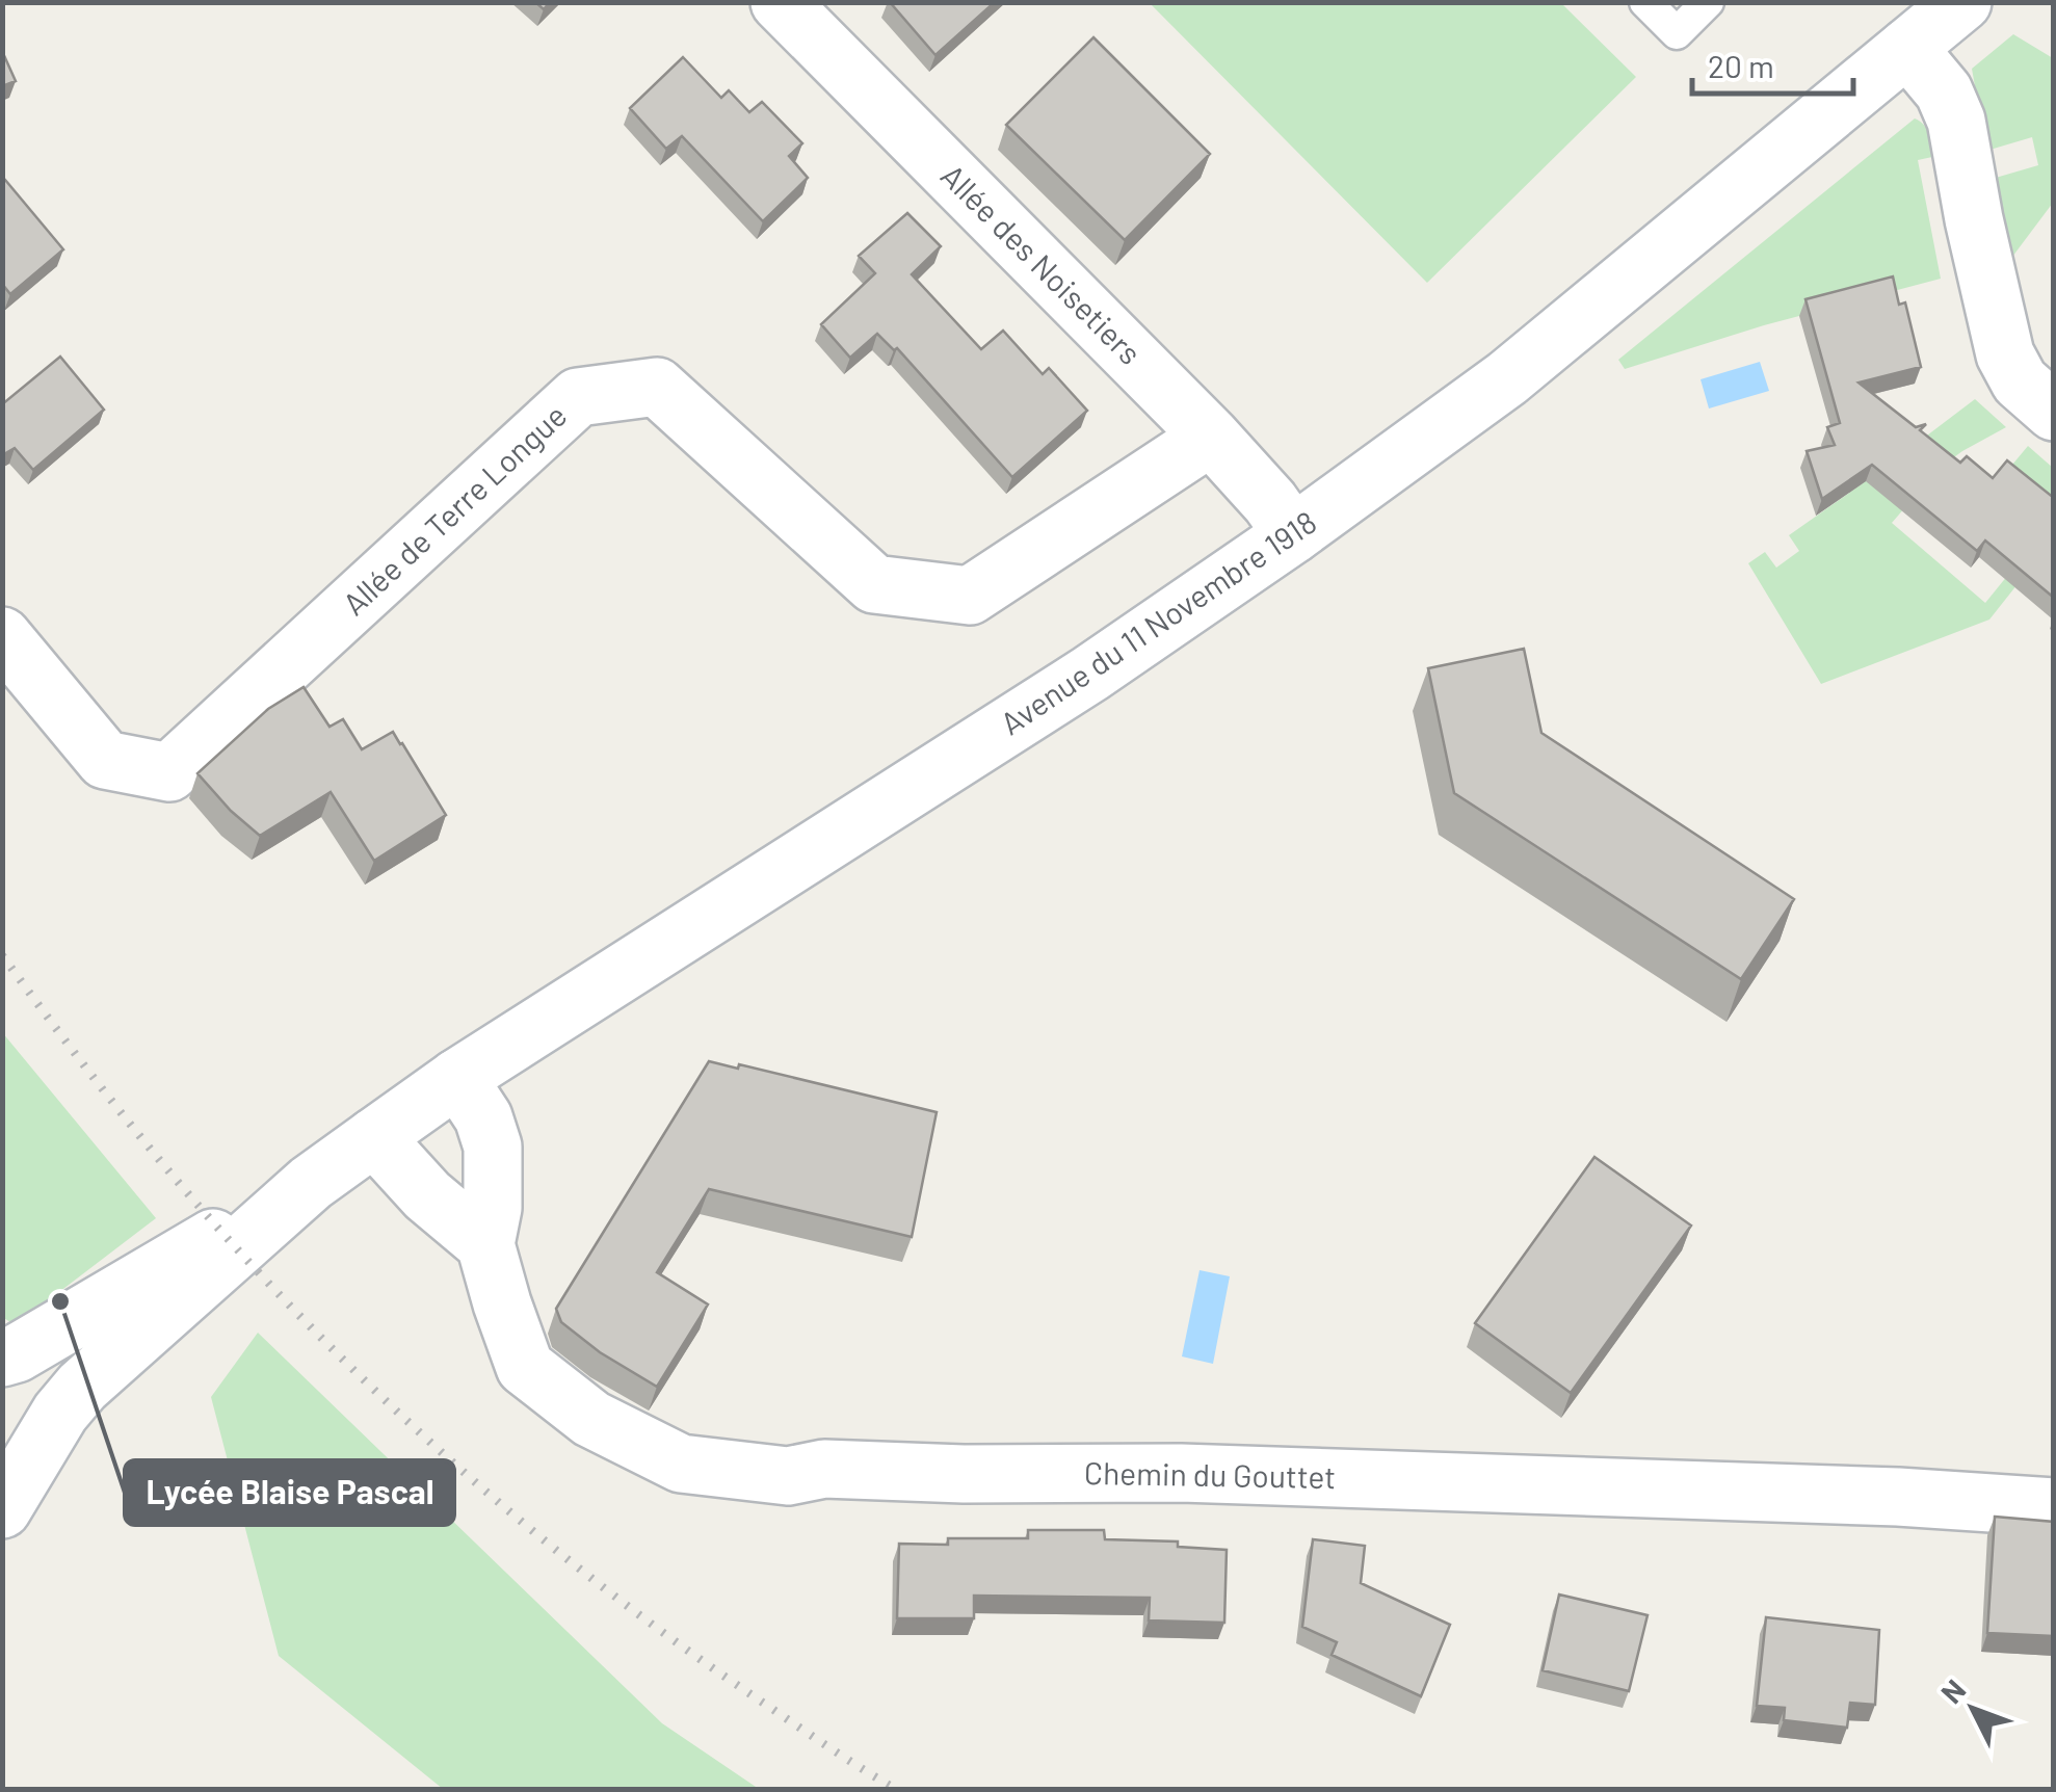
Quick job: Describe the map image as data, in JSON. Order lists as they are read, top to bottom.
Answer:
{
  "streets": {
    "street": [
      "Allée des Noisetiers",
      "Allée de Terre Longue",
      "Avenue du 11 Novembre 1918",
      "Chemin du Gouttet"
    ]
  },
  "crossings": [
    ["Allée des Noisetiers", "Allée de Terre Longue"],
    ["Allée des Noisetiers", "Avenue du 11 Novembre 1918"],
    ["Avenue du 11 Novembre 1918", "Chemin du Gouttet"]
  ],
  "places": ["Lycée Blaise Pascal"],
  "scale_bar": "20 m",
  "north": "top left"
}
